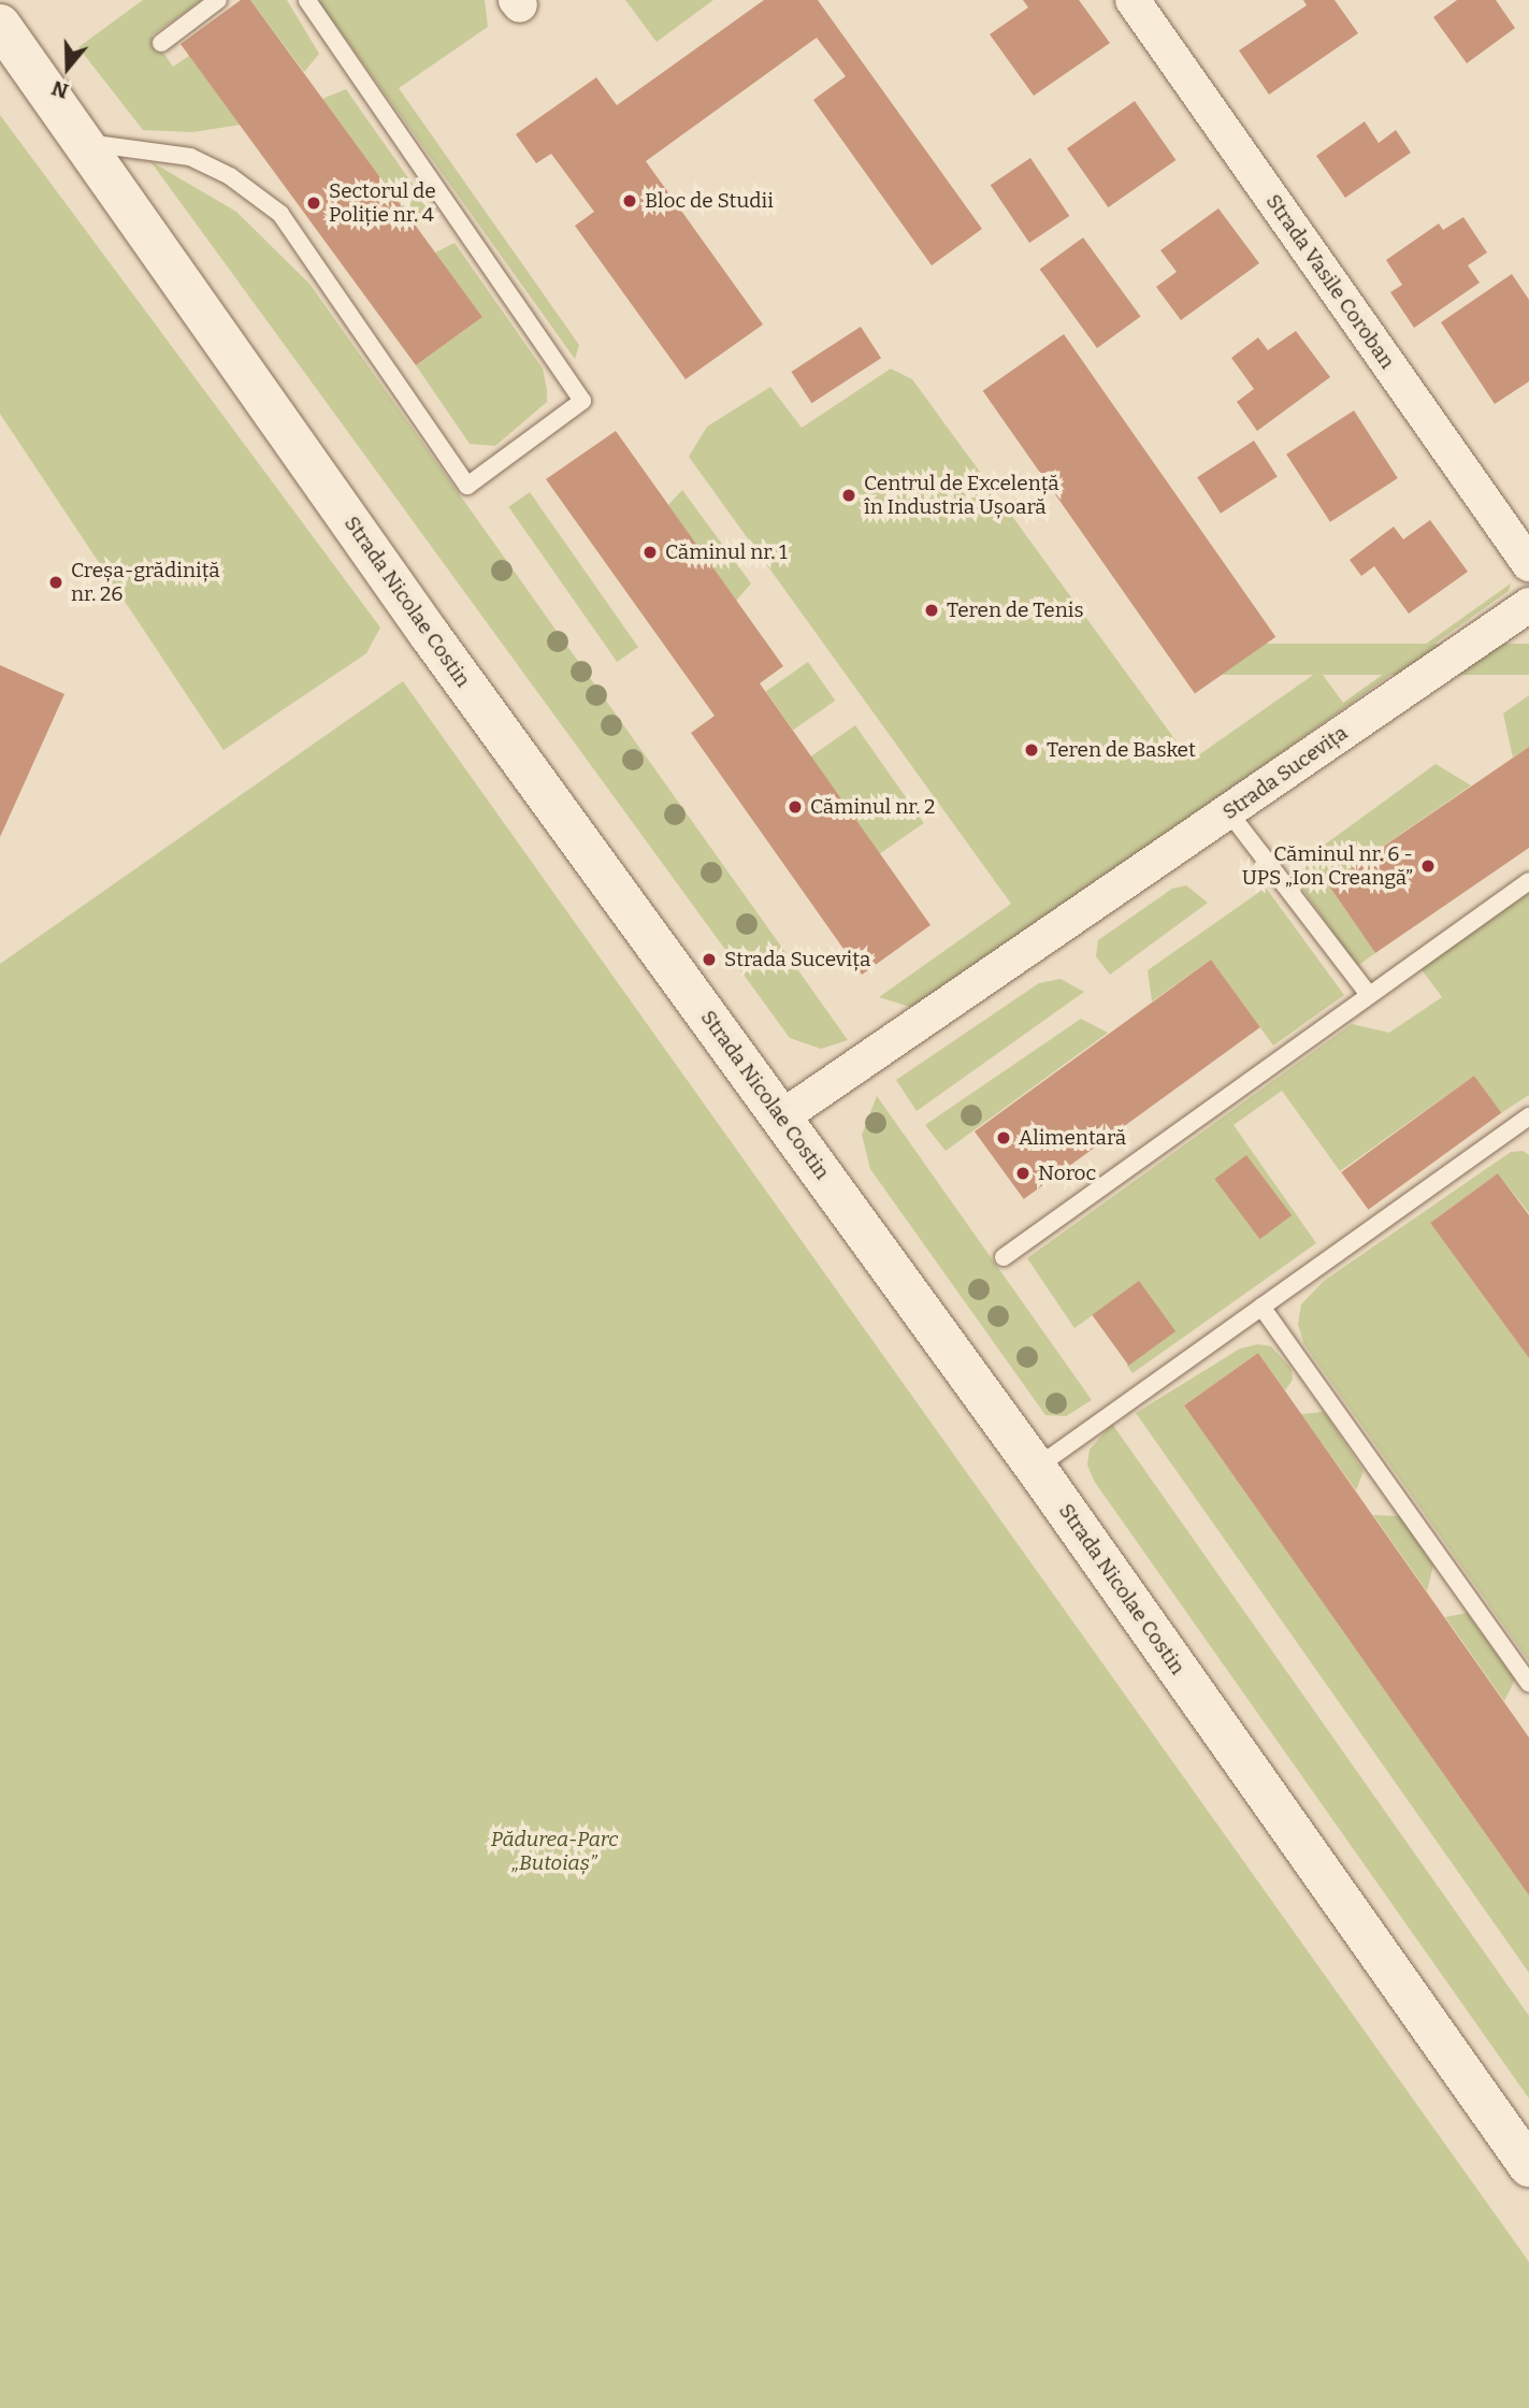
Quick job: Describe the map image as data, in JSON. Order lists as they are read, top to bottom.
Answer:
{
  "streets": {
    "main road": ["Strada Nicolae Costin"],
    "street": ["Strada Vasile Coroban", "Strada Sucevița"]
  },
  "crossings": [
    ["Strada Nicolae Costin", "Strada Sucevița"]
  ],
  "parks": ["Pădurea-Parc „Butoiaș”"],
  "places": [
    "Bloc de Studii",
    "Sectorul de Poliție nr. 4",
    "Centrul de Excelență în Industria Ușoară",
    "Căminul nr. 1",
    "Creșa-grădiniță nr. 26",
    "Teren de Tenis",
    "Teren de Basket",
    "Căminul nr. 2",
    "Căminul nr. 6 - UPS „Ion Creangă”",
    "Strada Sucevița",
    "Alimentară",
    "Noroc"
  ],
  "north": "bottom"
}
